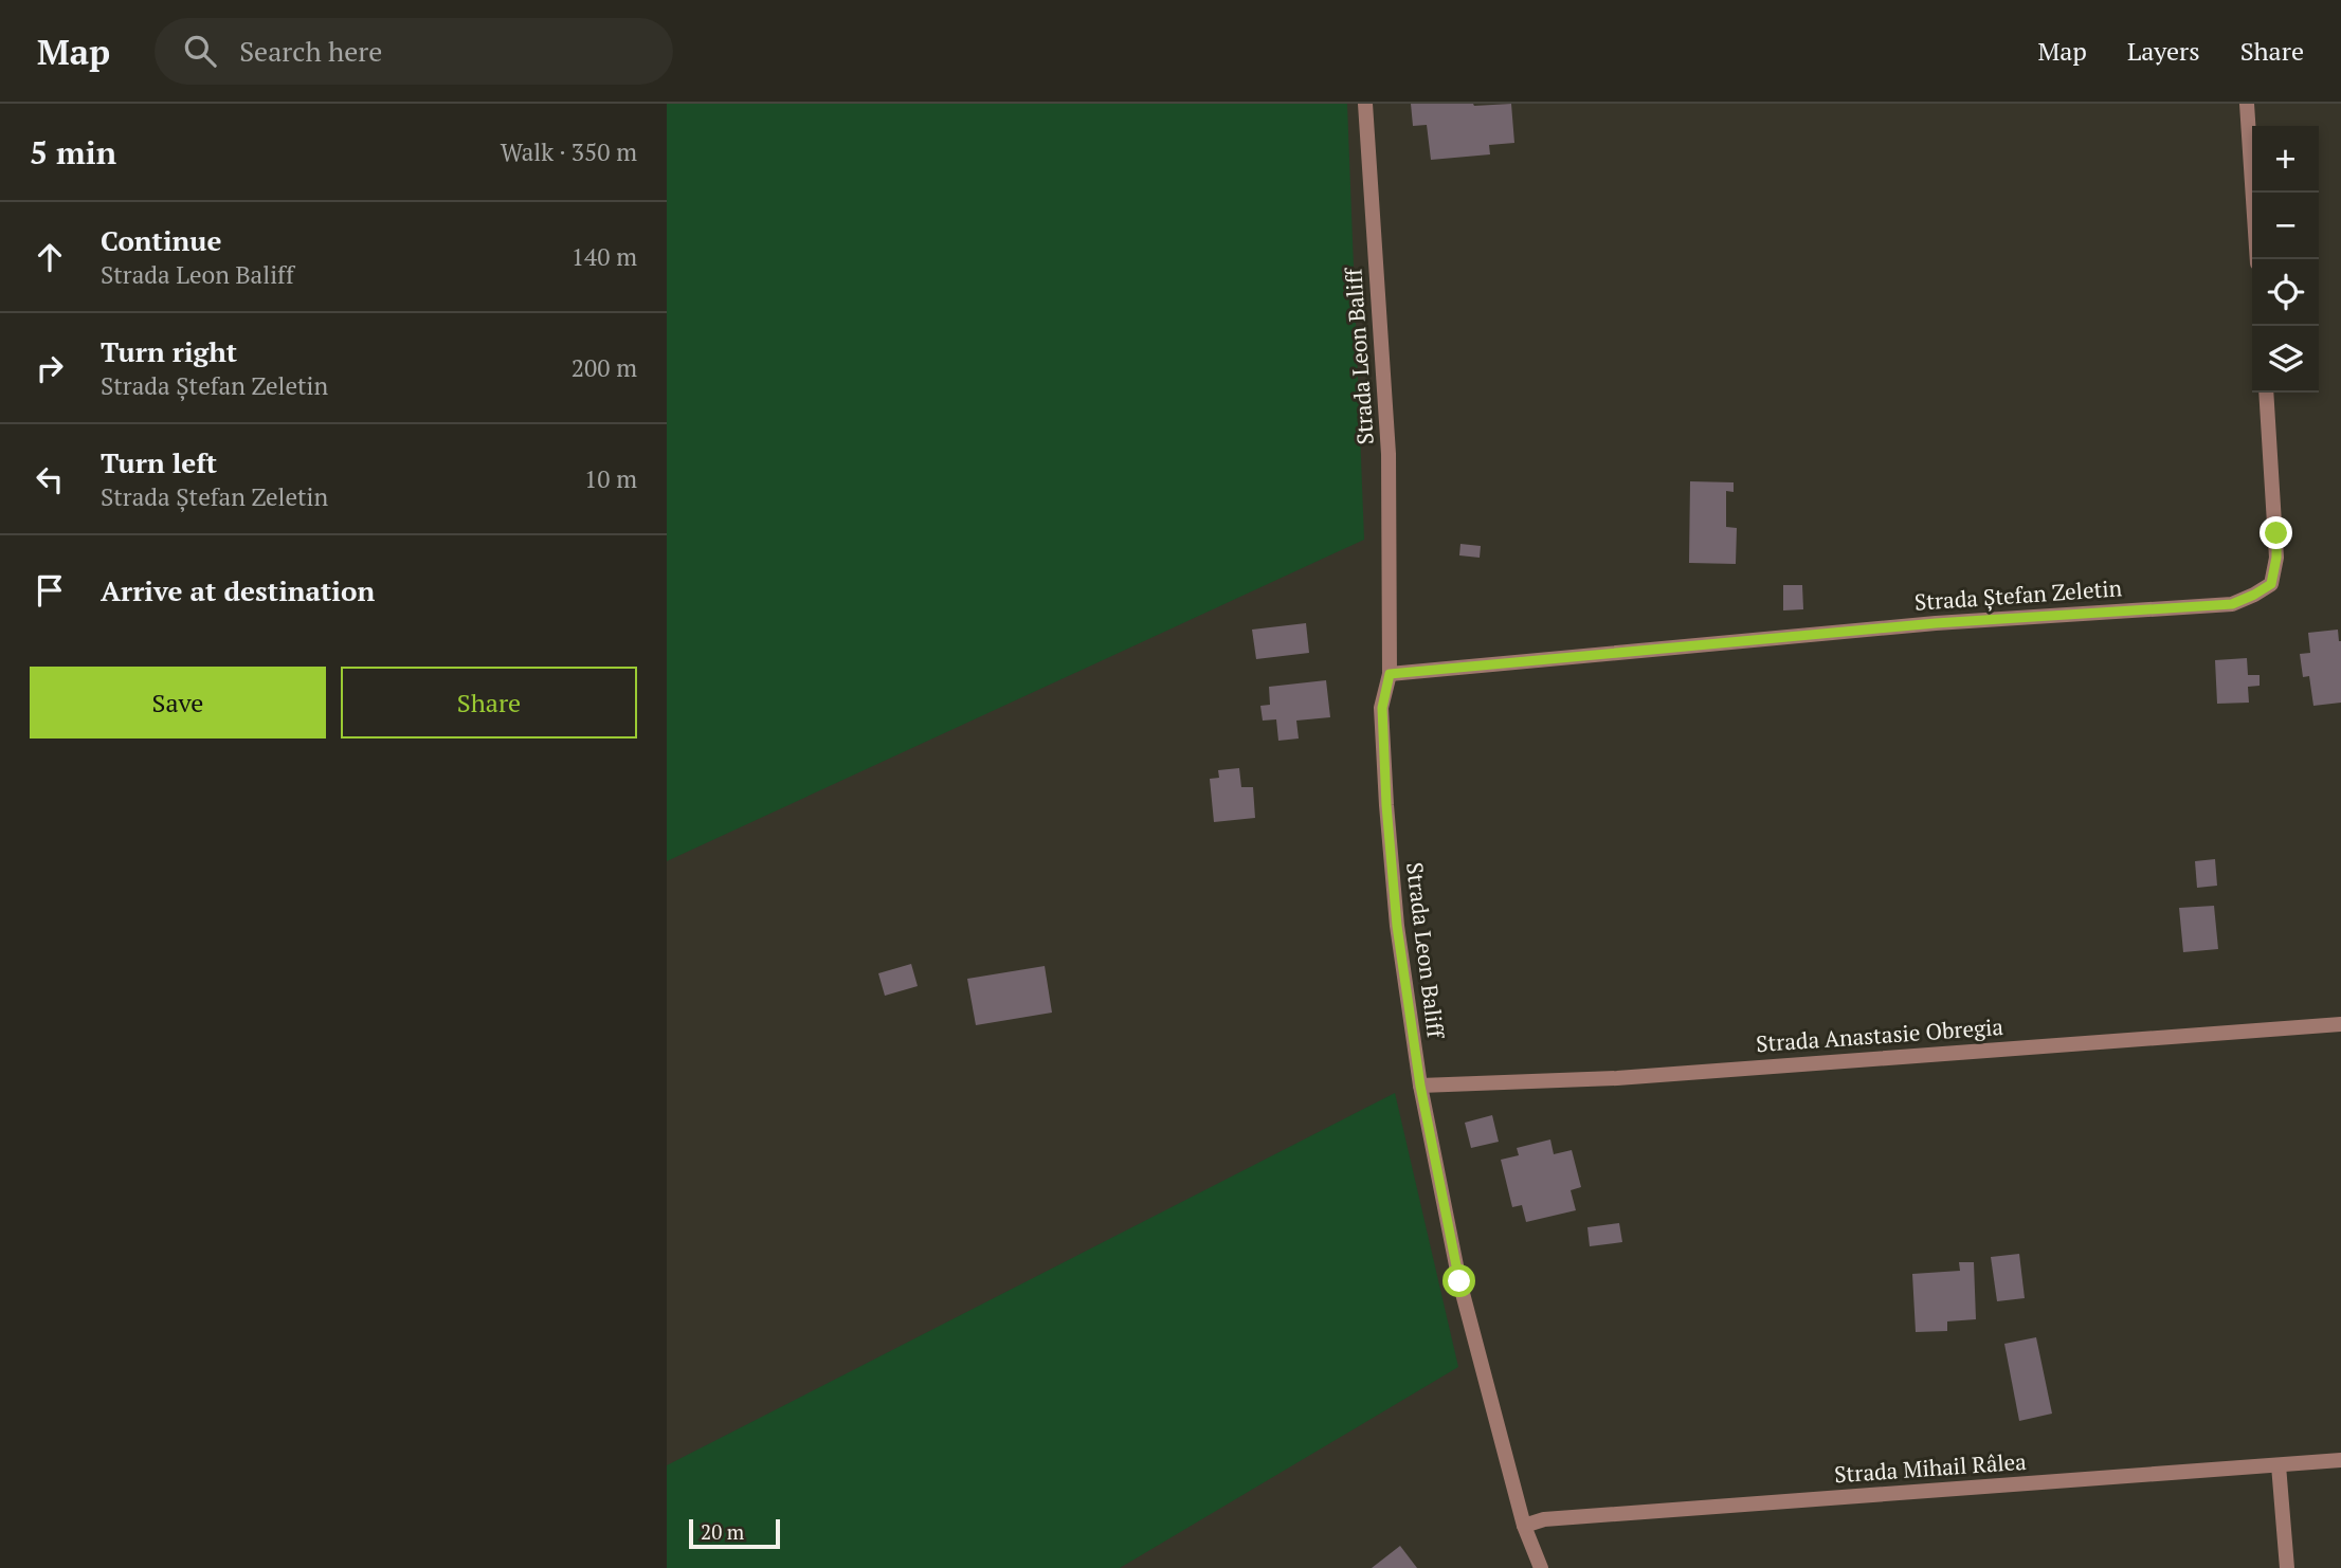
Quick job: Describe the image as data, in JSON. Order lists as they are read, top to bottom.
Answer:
{
  "streets": {
    "street": [
      "Strada Leon Baliff",
      "Strada Ștefan Zeletin",
      "Strada Anastasie Obregia",
      "Strada Mihail Râlea"
    ]
  },
  "crossings": [
    ["Strada Leon Baliff", "Strada Ștefan Zeletin"],
    ["Strada Leon Baliff", "Strada Anastasie Obregia"],
    ["Strada Leon Baliff", "Strada Mihail Râlea"]
  ],
  "scale_bar": "20 m",
  "page": {
    "header": "Map",
    "search": "Search here",
    "nav": ["Map", "Layers", "Share"],
    "heading": ["5 min", "Walk · 350 m"],
    "map_buttons": ["+", "−"],
    "list": [
      ["Continue", "Strada Leon Baliff", "140 m"],
      ["Turn right", "Strada Ștefan Zeletin", "200 m"],
      ["Turn left", "Strada Ștefan Zeletin", "10 m"],
      "Arrive at destination"
    ],
    "buttons": ["Save", "Share"],
    "scale": "20 m"
  }
}
